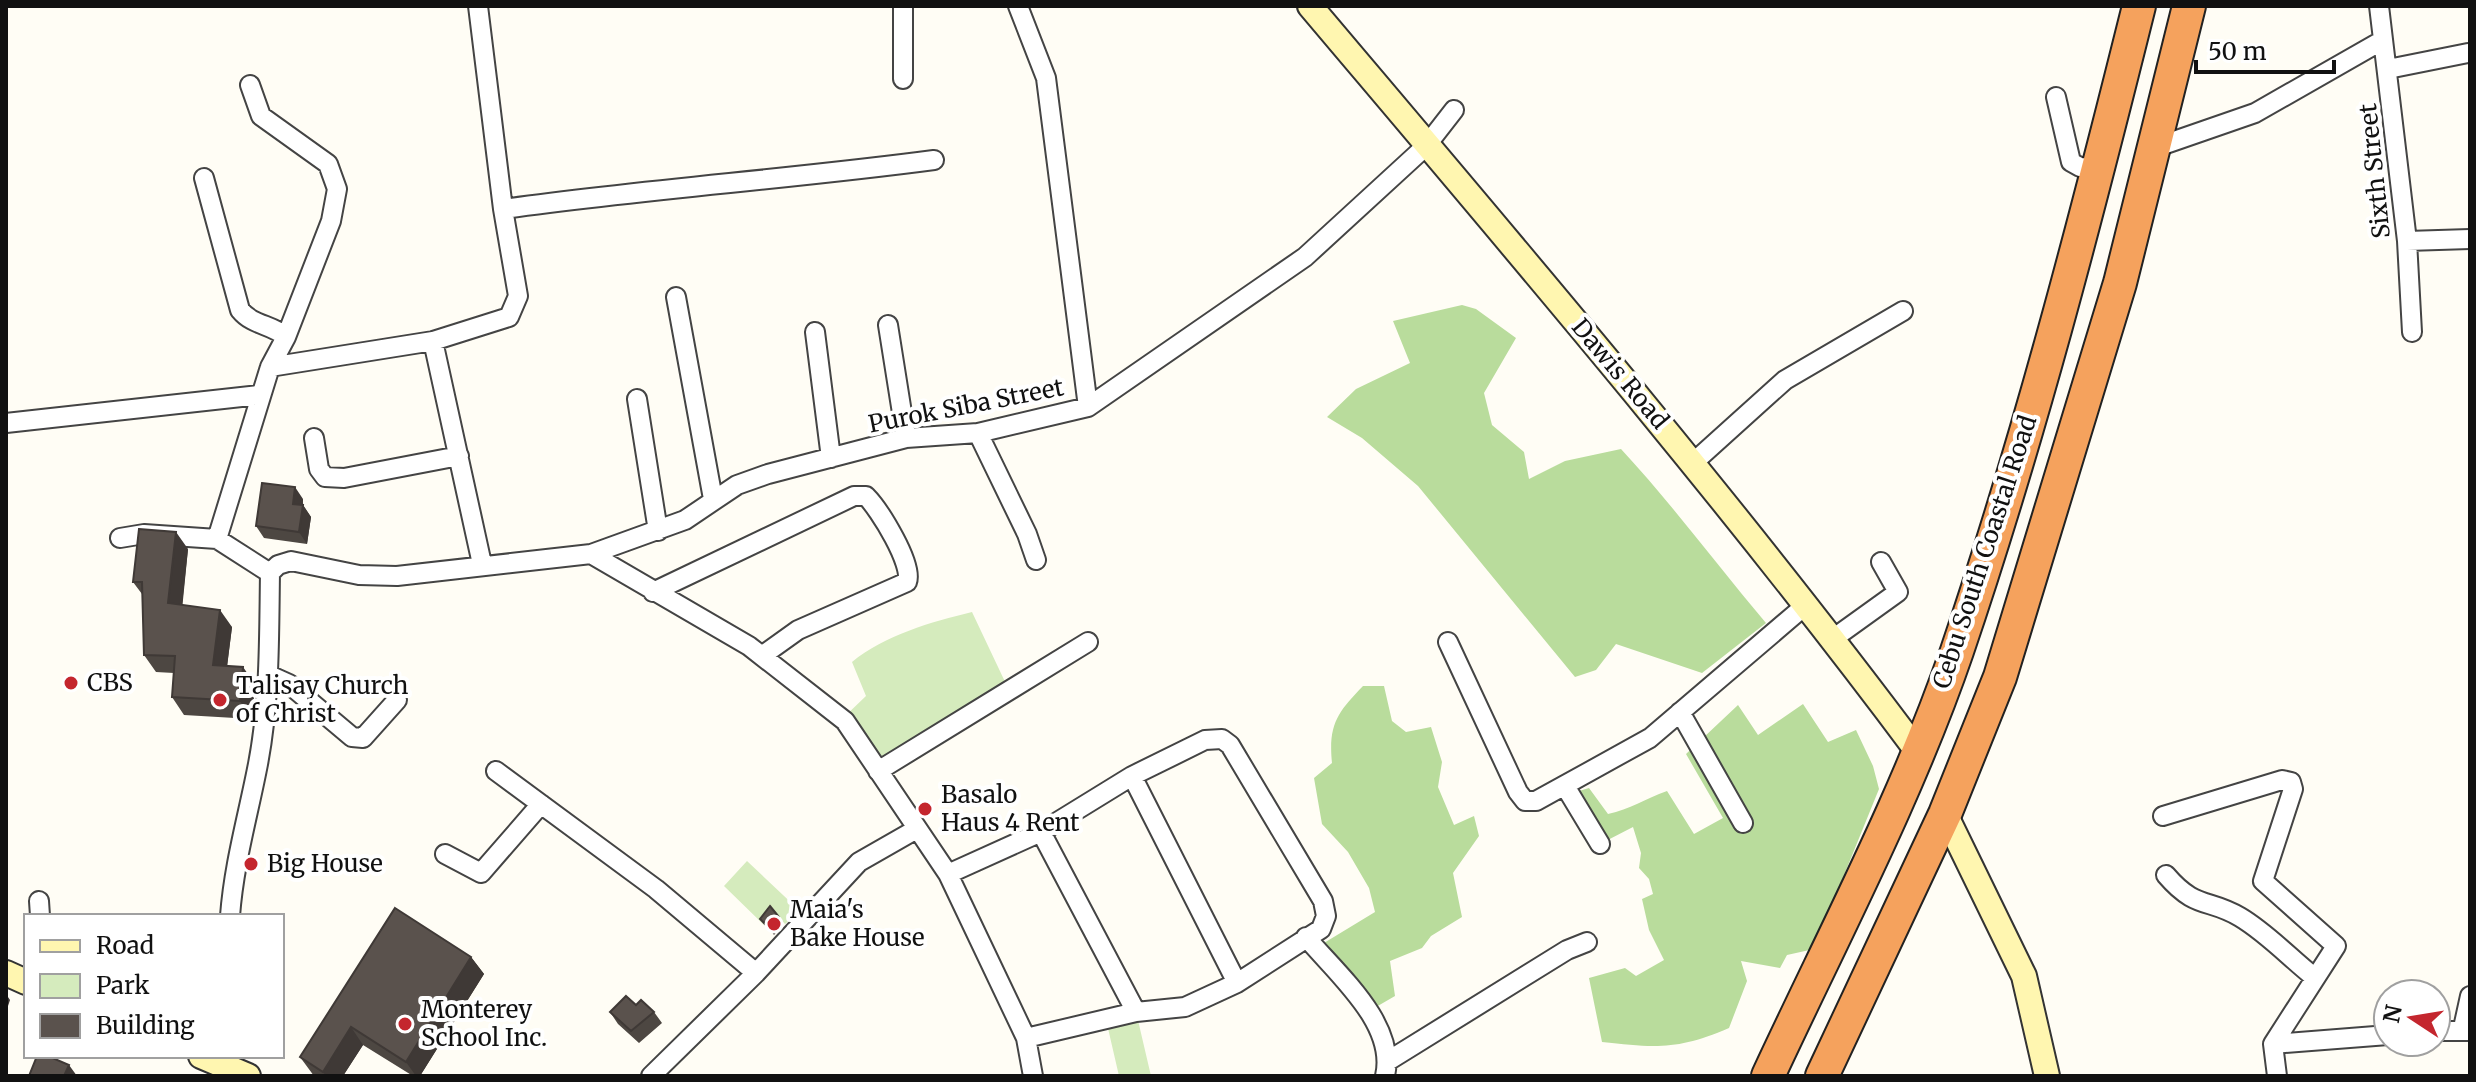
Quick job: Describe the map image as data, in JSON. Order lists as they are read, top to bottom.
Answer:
{
  "streets": {
    "highway": ["Cebu South Coastal Road"],
    "street": ["Sixth Street", "Dawis Road", "Purok Siba Street"]
  },
  "crossings": [
    ["Dawis Road", "Purok Siba Street"],
    ["Dawis Road", "Cebu South Coastal Road"]
  ],
  "places": [
    "CBS",
    "Talisay Church of Christ",
    "Basalo Haus 4 Rent",
    "Big House",
    "Maia's Bake House",
    "Monterey School Inc."
  ],
  "legend": ["Road", "Park", "Building"],
  "scale_bar": "50 m",
  "north": "left"
}
